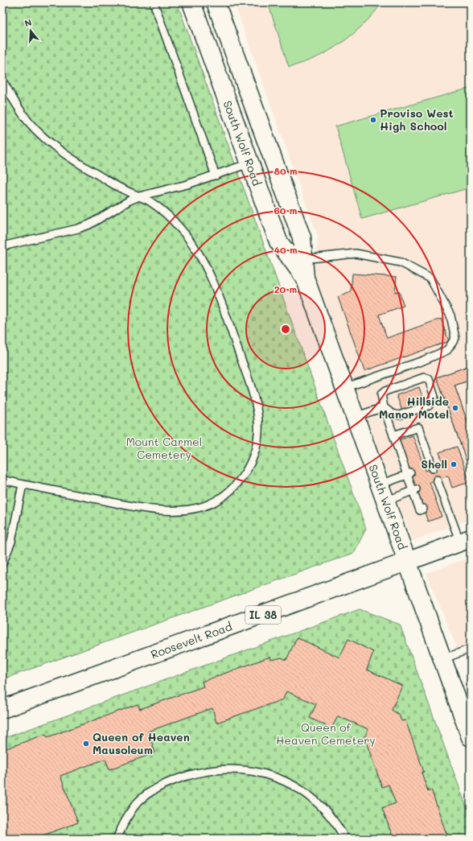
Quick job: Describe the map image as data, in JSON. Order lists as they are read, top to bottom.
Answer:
{
  "streets": {
    "main road": ["South Wolf Road", "IL 38", "Roosevelt Road"]
  },
  "crossings": [
    ["South Wolf Road", "Roosevelt Road"]
  ],
  "parks": ["Mount Carmel Cemetery", "Queen of Heaven Cemetery"],
  "places": [
    "Proviso West High School",
    "Hillside Manor Motel",
    "Shell",
    "Queen of Heaven Mausoleum"
  ],
  "north": "top",
  "rings": [
    "80 m",
    "60 m",
    "40 m",
    "20 m"
  ]
}
